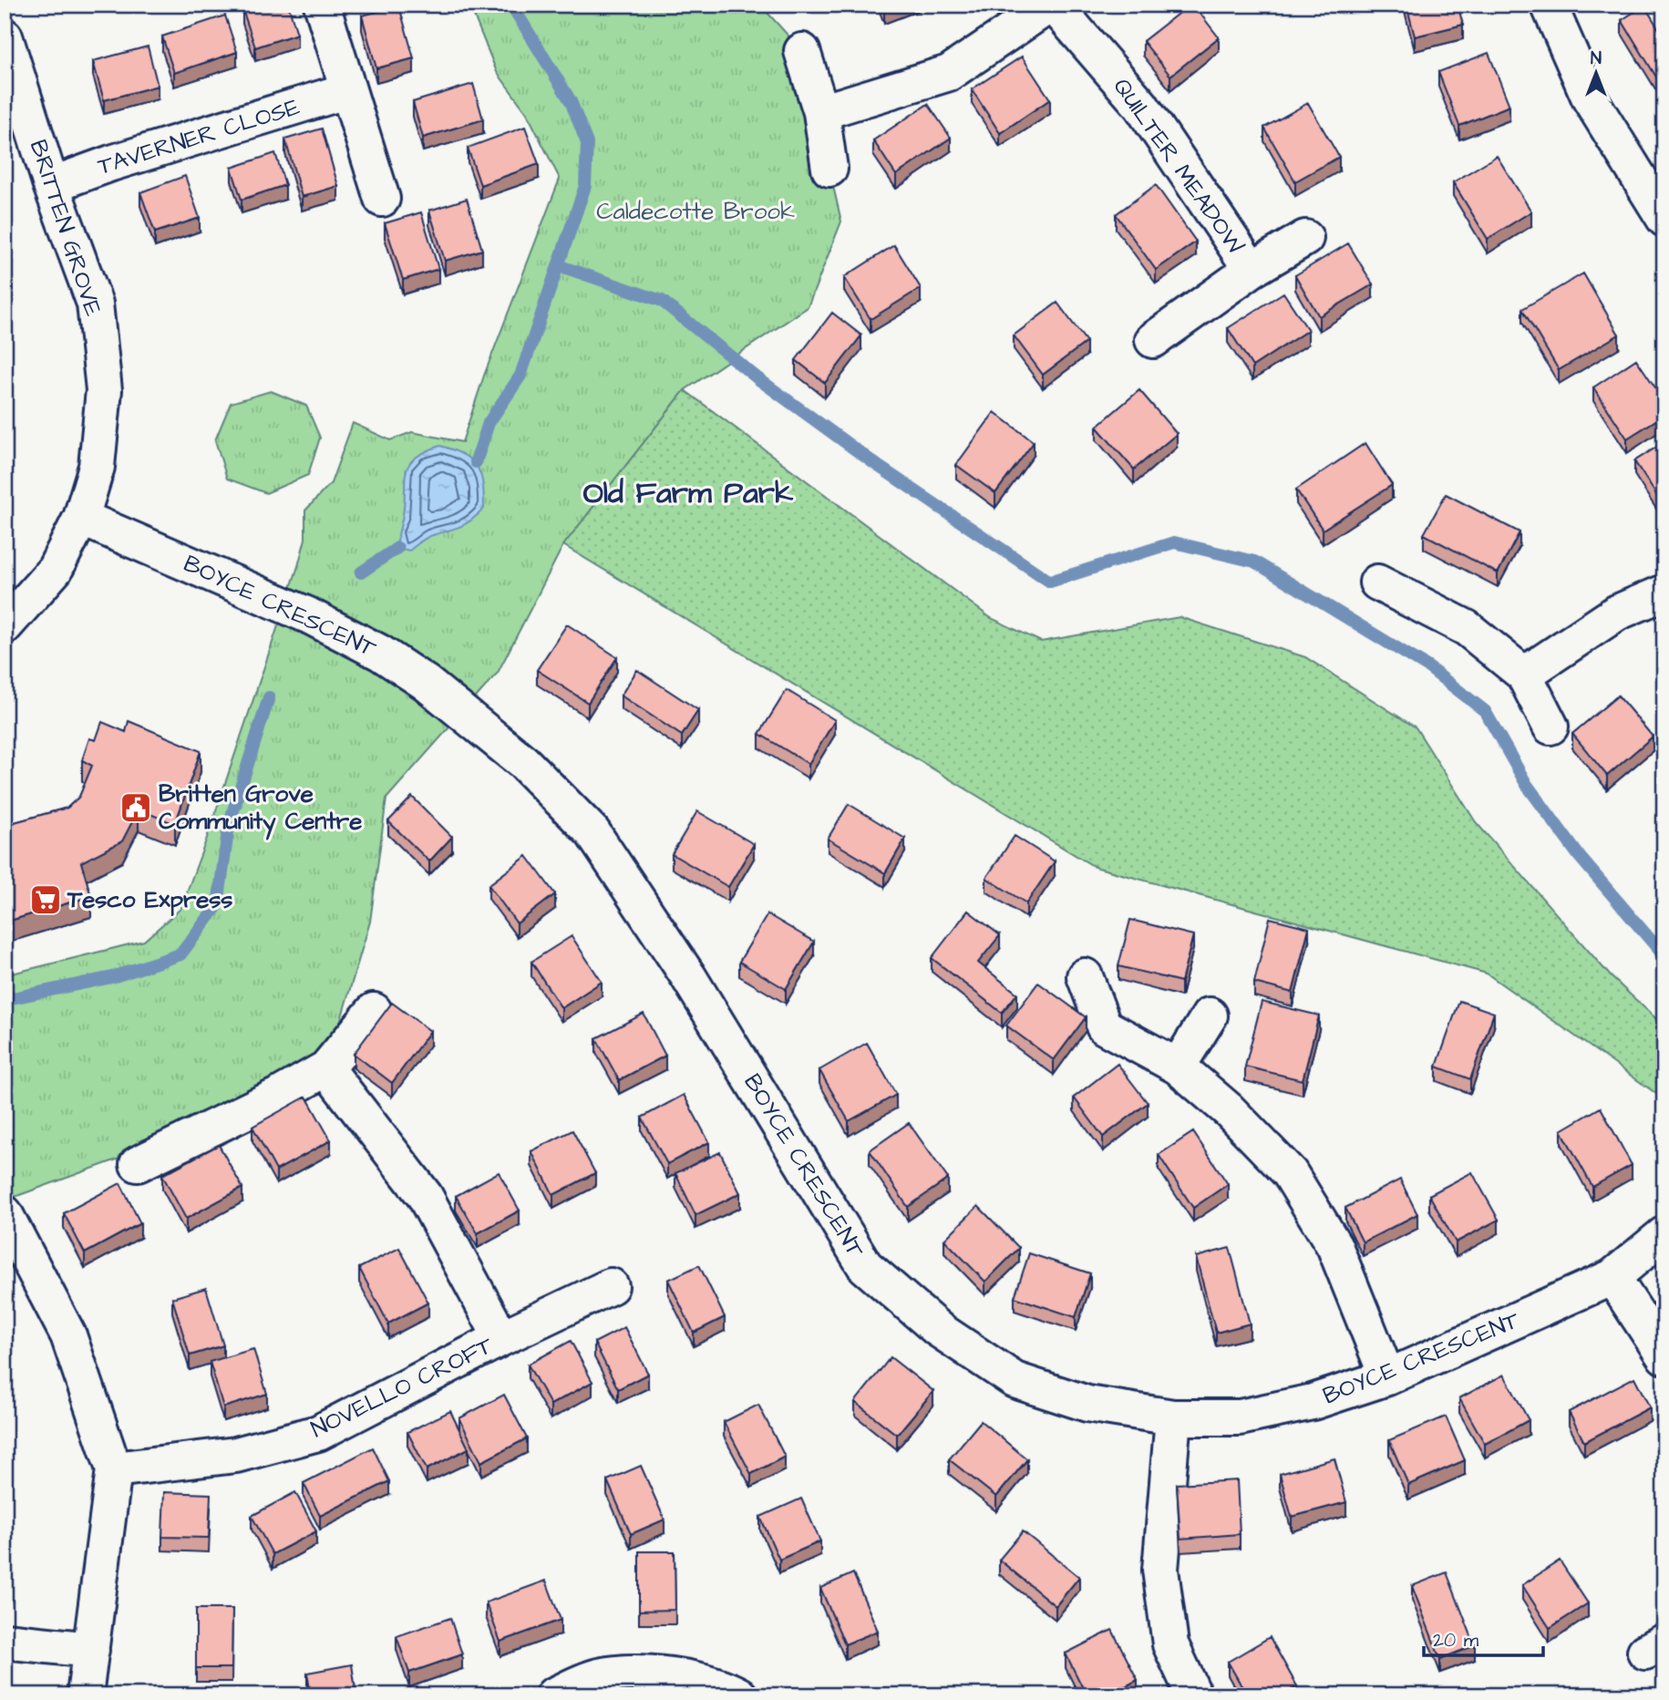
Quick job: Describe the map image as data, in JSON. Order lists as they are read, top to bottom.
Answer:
{
  "streets": {
    "street": [
      "TAVERNER CLOSE",
      "QUILTER MEADOW",
      "BRITTEN GROVE",
      "BOYCE CRESCENT",
      "NOVELLO CROFT"
    ]
  },
  "crossings": [
    ["TAVERNER CLOSE", "BRITTEN GROVE"],
    ["BRITTEN GROVE", "BOYCE CRESCENT"]
  ],
  "districts": ["Old Farm Park"],
  "parks": ["Caldecotte Brook"],
  "places": {
    "public building": ["Britten Grove Community Centre"],
    "supermarket": ["Tesco Express"]
  },
  "scale_bar": "20 m",
  "north": "top"
}
